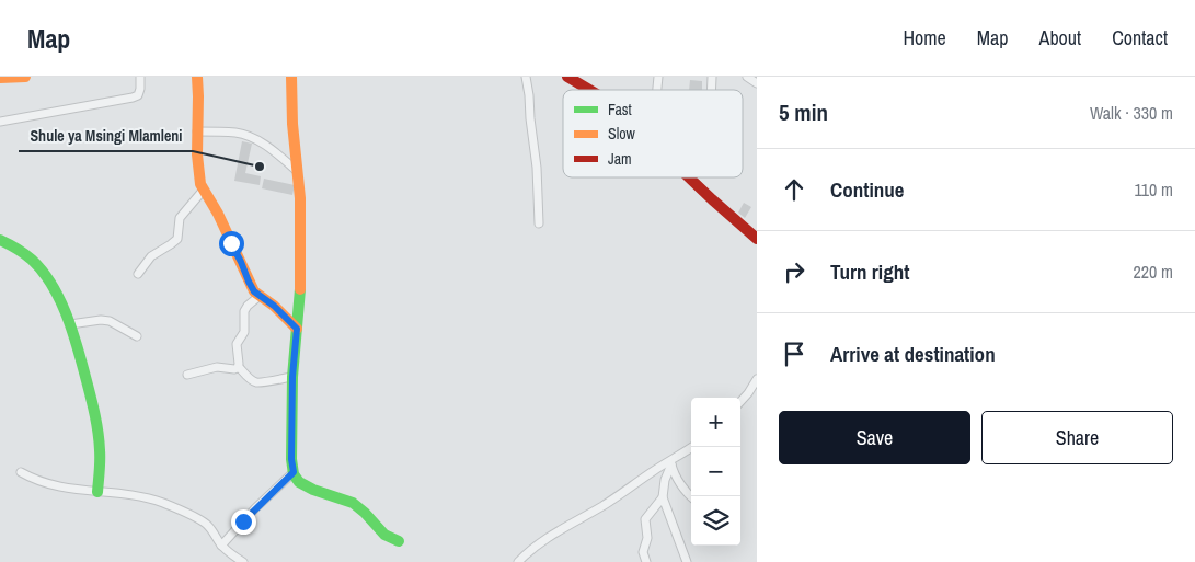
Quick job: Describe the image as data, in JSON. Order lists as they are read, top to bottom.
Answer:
{
  "places": ["Shule ya Msingi Mlamleni"],
  "legend": ["Fast", "Slow", "Jam"],
  "page": {
    "header": "Map",
    "nav": [
      "Home",
      "Map",
      "About",
      "Contact"
    ],
    "heading": ["5 min", "Walk · 330 m"],
    "list": [
      ["Continue", "110 m"],
      ["Turn right", "220 m"],
      "Arrive at destination"
    ],
    "buttons": ["Save", "Share"],
    "map_buttons": ["+", "−"]
  }
}
